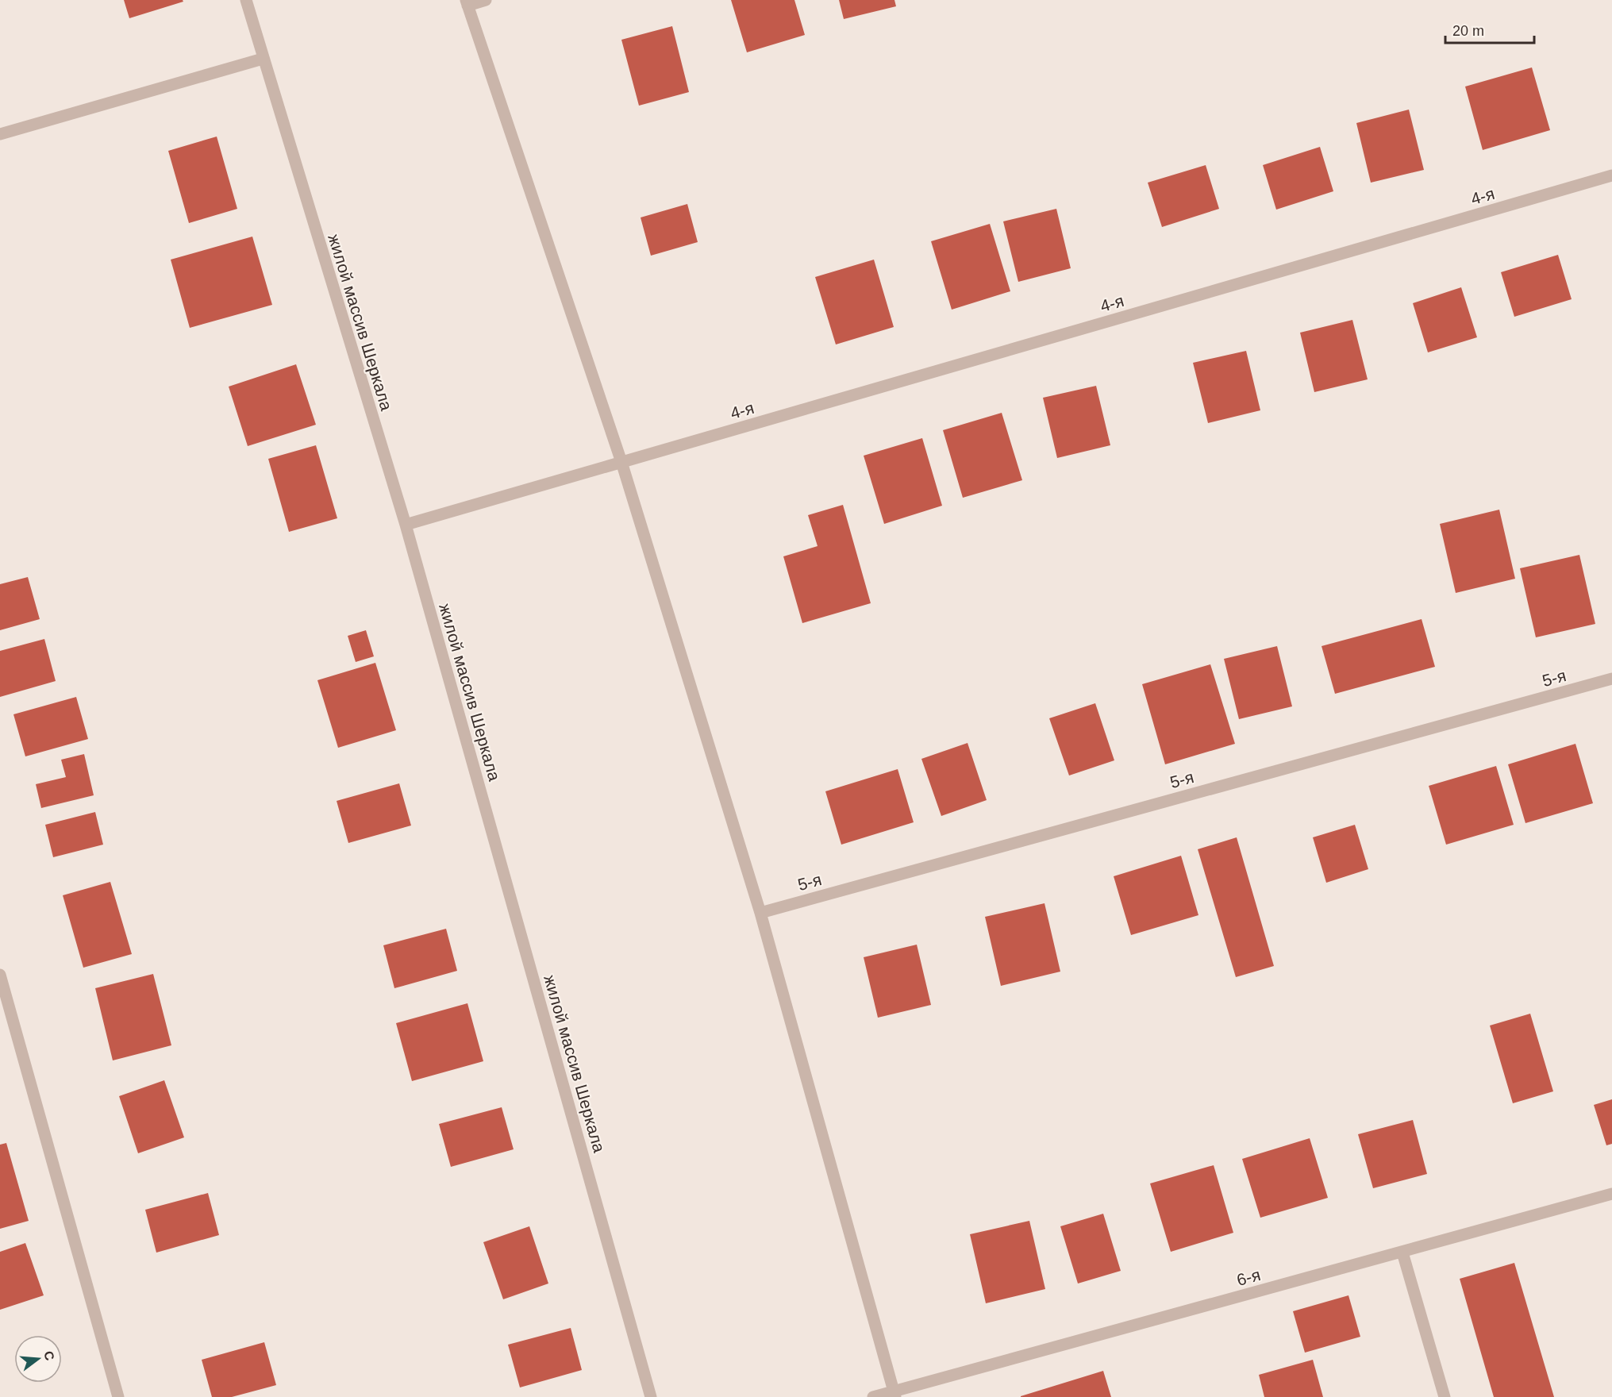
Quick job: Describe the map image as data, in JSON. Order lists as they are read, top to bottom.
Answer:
{
  "streets": {
    "street": [
      "4-я",
      "жилой массив Шеркала",
      "5-я",
      "6-я"
    ]
  },
  "crossings": [
    ["4-я", "жилой массив Шеркала"]
  ],
  "scale_bar": "20 m",
  "north": "right"
}
